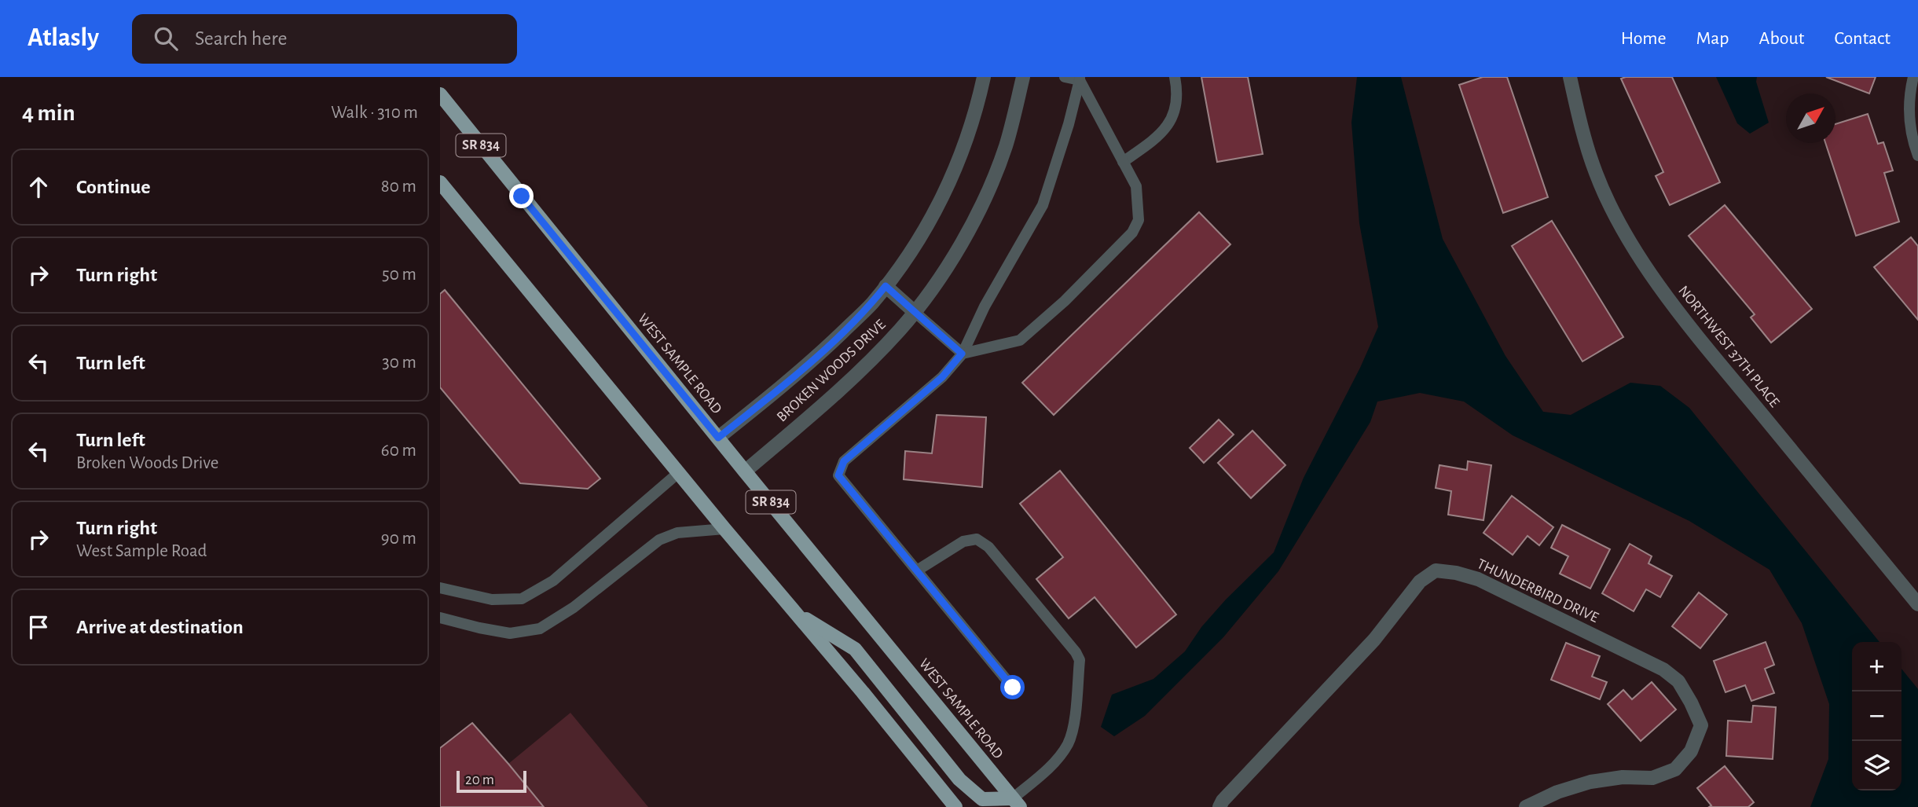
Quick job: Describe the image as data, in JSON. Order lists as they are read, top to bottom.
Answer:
{
  "streets": {
    "main road": ["SR 834", "WEST SAMPLE ROAD"],
    "street": ["NORTHWEST 37TH PLACE", "BROKEN WOODS DRIVE", "THUNDERBIRD DRIVE"]
  },
  "crossings": [
    ["WEST SAMPLE ROAD", "BROKEN WOODS DRIVE"]
  ],
  "scale_bar": "20 m",
  "north": "top right",
  "page": {
    "header": "Atlasly",
    "search": "Search here",
    "nav": [
      "Home",
      "Map",
      "About",
      "Contact"
    ],
    "heading": ["4 min", "Walk · 310 m"],
    "list": [
      ["Continue", "80 m"],
      ["Turn right", "50 m"],
      ["Turn left", "30 m"],
      ["Turn left", "Broken Woods Drive", "60 m"],
      ["Turn right", "West Sample Road", "90 m"],
      "Arrive at destination"
    ],
    "map_buttons": ["+", "−"],
    "scale": "20 m"
  }
}
